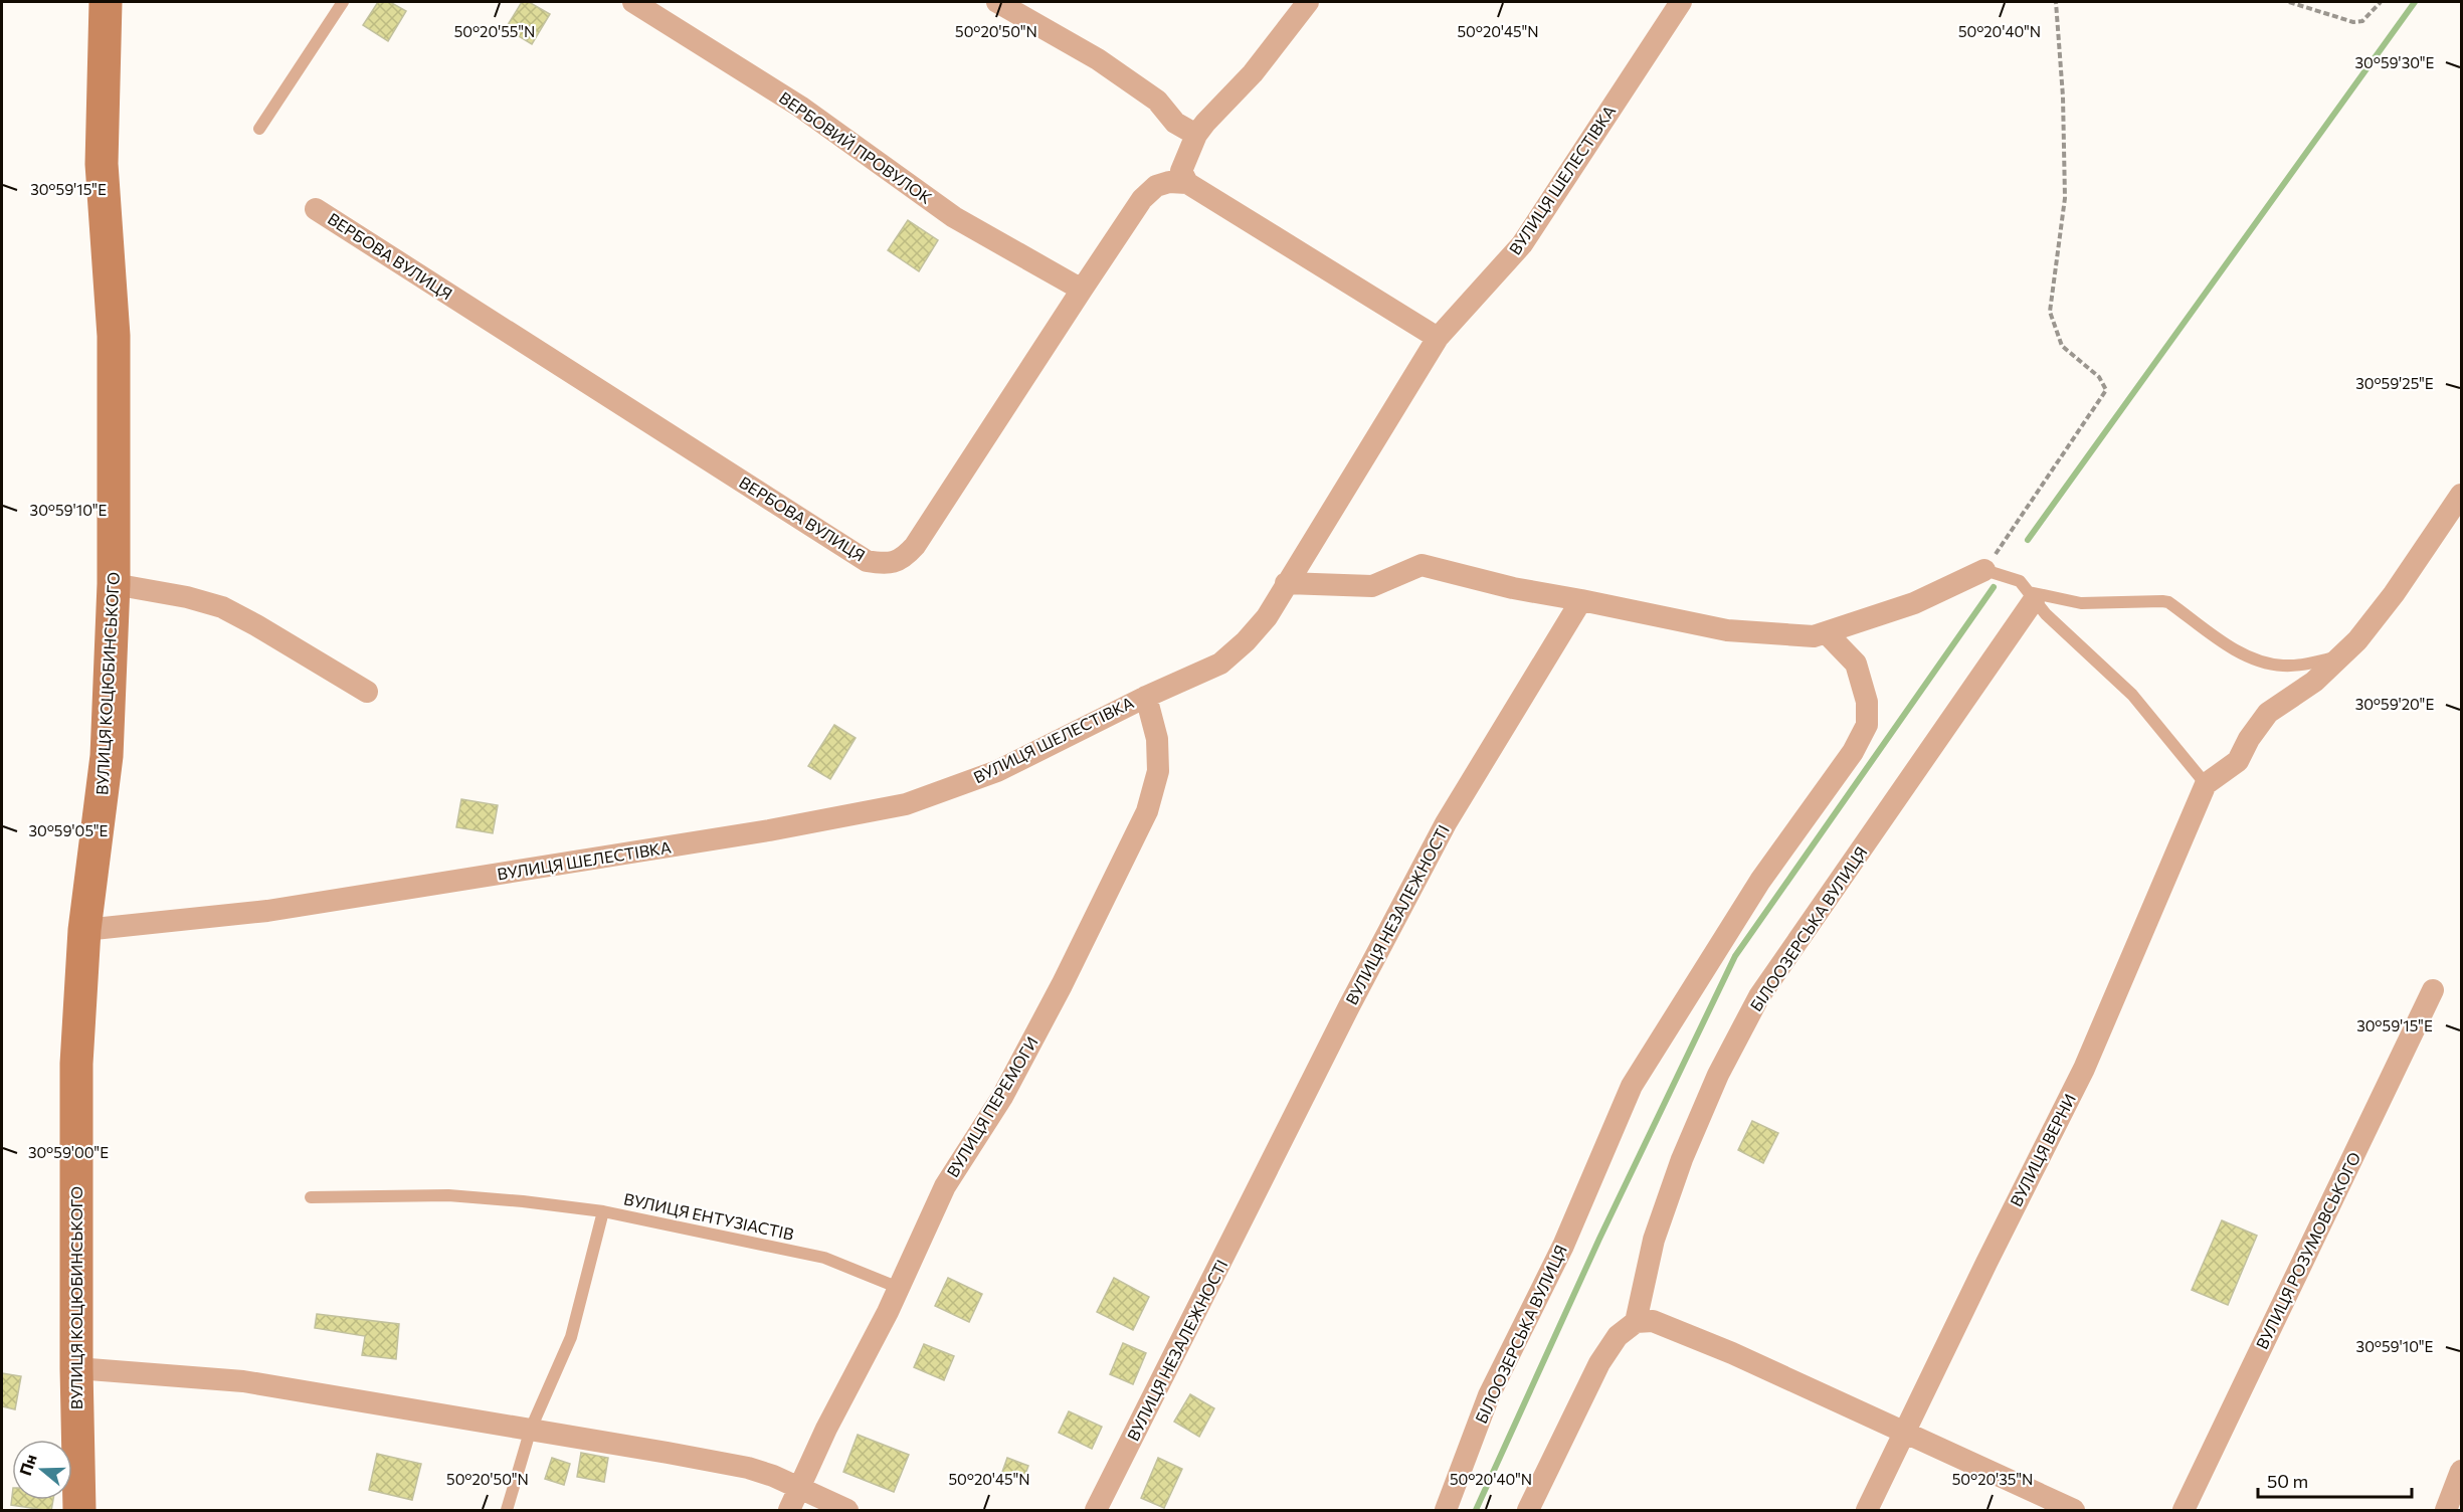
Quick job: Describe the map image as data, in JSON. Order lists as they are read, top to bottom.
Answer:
{
  "streets": {
    "street": [
      "ВЕРБОВИЙ ПРОВУЛОК",
      "ВУЛИЦЯ ШЕЛЕСТІВКА",
      "ВЕРБОВА ВУЛИЦЯ",
      "ВУЛИЦЯ КОЦЮБИНСЬКОГО",
      "ВУЛИЦЯ НЕЗАЛЕЖНОСТІ",
      "БІЛООЗЕРСЬКА ВУЛИЦЯ",
      "ВУЛИЦЯ ПЕРЕМОГИ",
      "ВУЛИЦЯ ВЕРНИ",
      "ВУЛИЦЯ РОЗУМОВСЬКОГО"
    ],
    "lane": ["ВУЛИЦЯ ЕНТУЗІАСТІВ"]
  },
  "crossings": [
    ["ВЕРБОВИЙ ПРОВУЛОК", "ВЕРБОВА ВУЛИЦЯ"],
    ["ВУЛИЦЯ ШЕЛЕСТІВКА", "ВУЛИЦЯ КОЦЮБИНСЬКОГО"],
    ["ВУЛИЦЯ ШЕЛЕСТІВКА", "ВУЛИЦЯ ПЕРЕМОГИ"],
    ["ВУЛИЦЯ ПЕРЕМОГИ", "ВУЛИЦЯ ЕНТУЗІАСТІВ"]
  ],
  "scale_bar": "50 m",
  "north": "left",
  "coordinates": [
    "50°20'55\"N",
    "50°20'50\"N",
    "50°20'45\"N",
    "50°20'40\"N",
    "30°59'30\"E",
    "30°59'15\"E",
    "30°59'25\"E",
    "30°59'10\"E",
    "30°59'20\"E",
    "30°59'05\"E",
    "30°59'00\"E",
    "50°20'35\"N"
  ]
}
